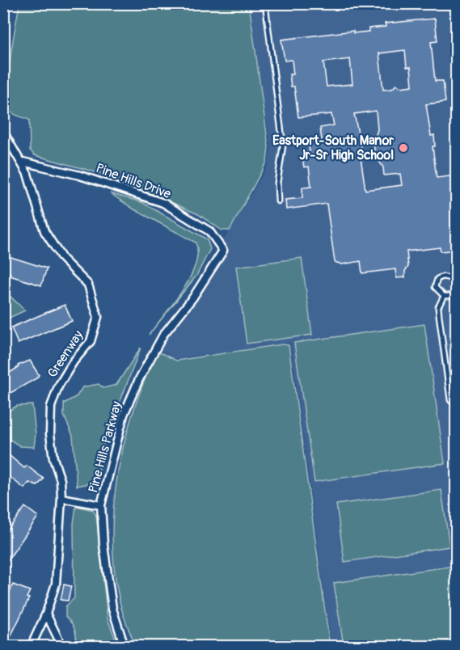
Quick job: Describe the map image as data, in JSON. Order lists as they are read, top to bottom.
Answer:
{
  "streets": {
    "street": ["Pine Hills Drive", "Greenway", "Pine Hills Parkway"]
  },
  "crossings": [
    ["Pine Hills Drive", "Greenway"],
    ["Pine Hills Drive", "Pine Hills Parkway"]
  ],
  "places": ["Eastport-South Manor Jr-Sr High School"]
}
